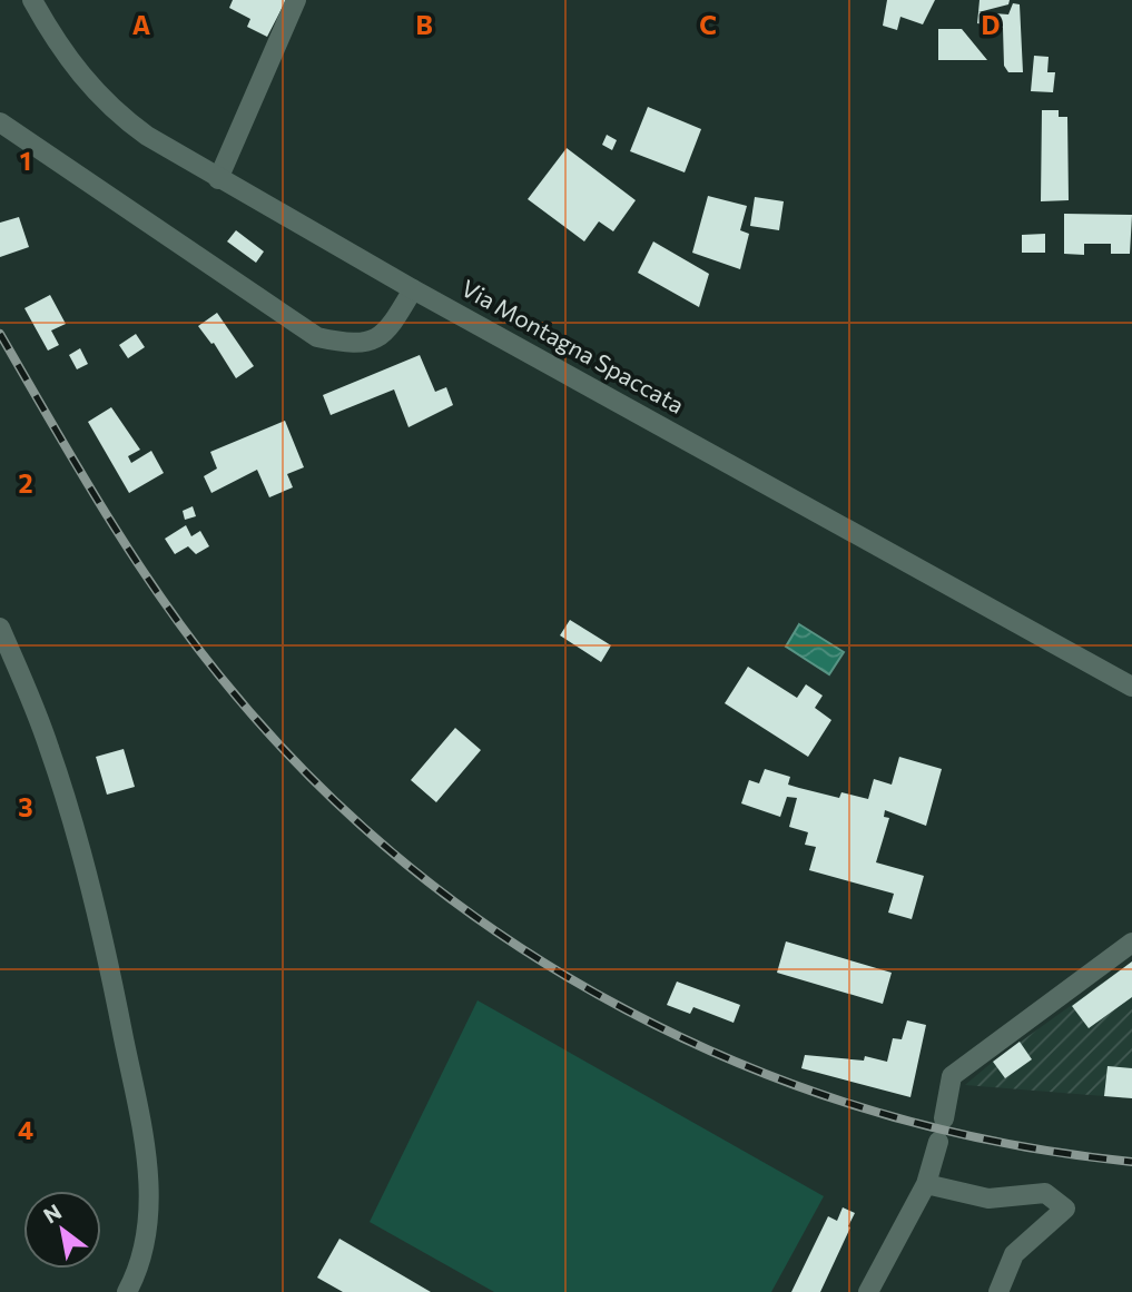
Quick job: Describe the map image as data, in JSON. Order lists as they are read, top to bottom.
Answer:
{
  "streets": {
    "street": ["Via Montagna Spaccata"]
  },
  "north": "top left",
  "grid": {
    "columns": [
      "A",
      "B",
      "C",
      "D"
    ],
    "rows": [
      "1",
      "2",
      "3",
      "4"
    ]
  }
}
